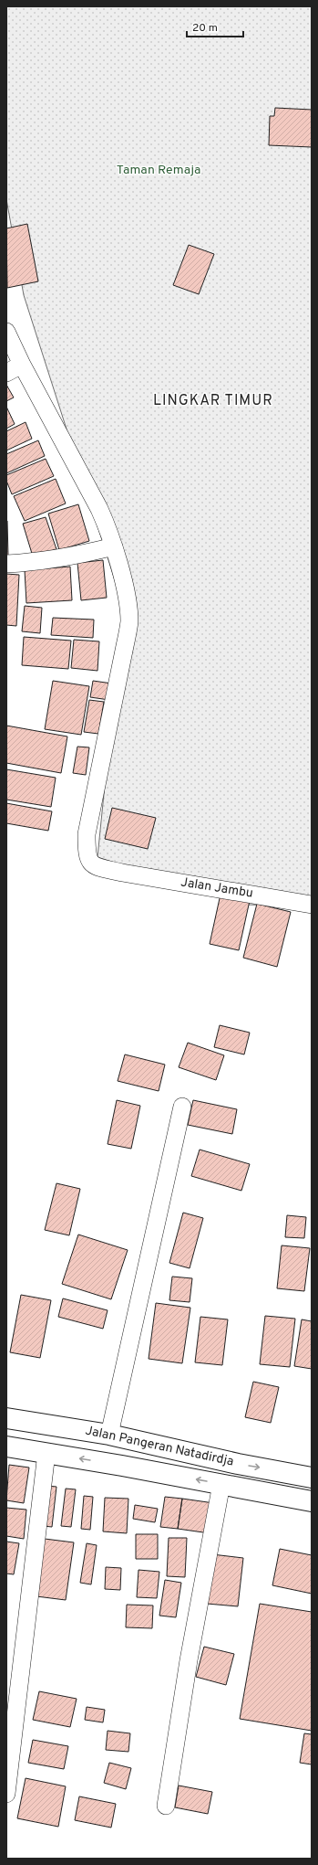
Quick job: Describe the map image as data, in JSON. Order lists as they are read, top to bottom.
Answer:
{
  "streets": {
    "main road": ["Jalan Pangeran Natadirdja"],
    "street": ["Jalan Jambu"]
  },
  "districts": ["LINGKAR TIMUR"],
  "parks": ["Taman Remaja"],
  "scale_bar": "20 m"
}
